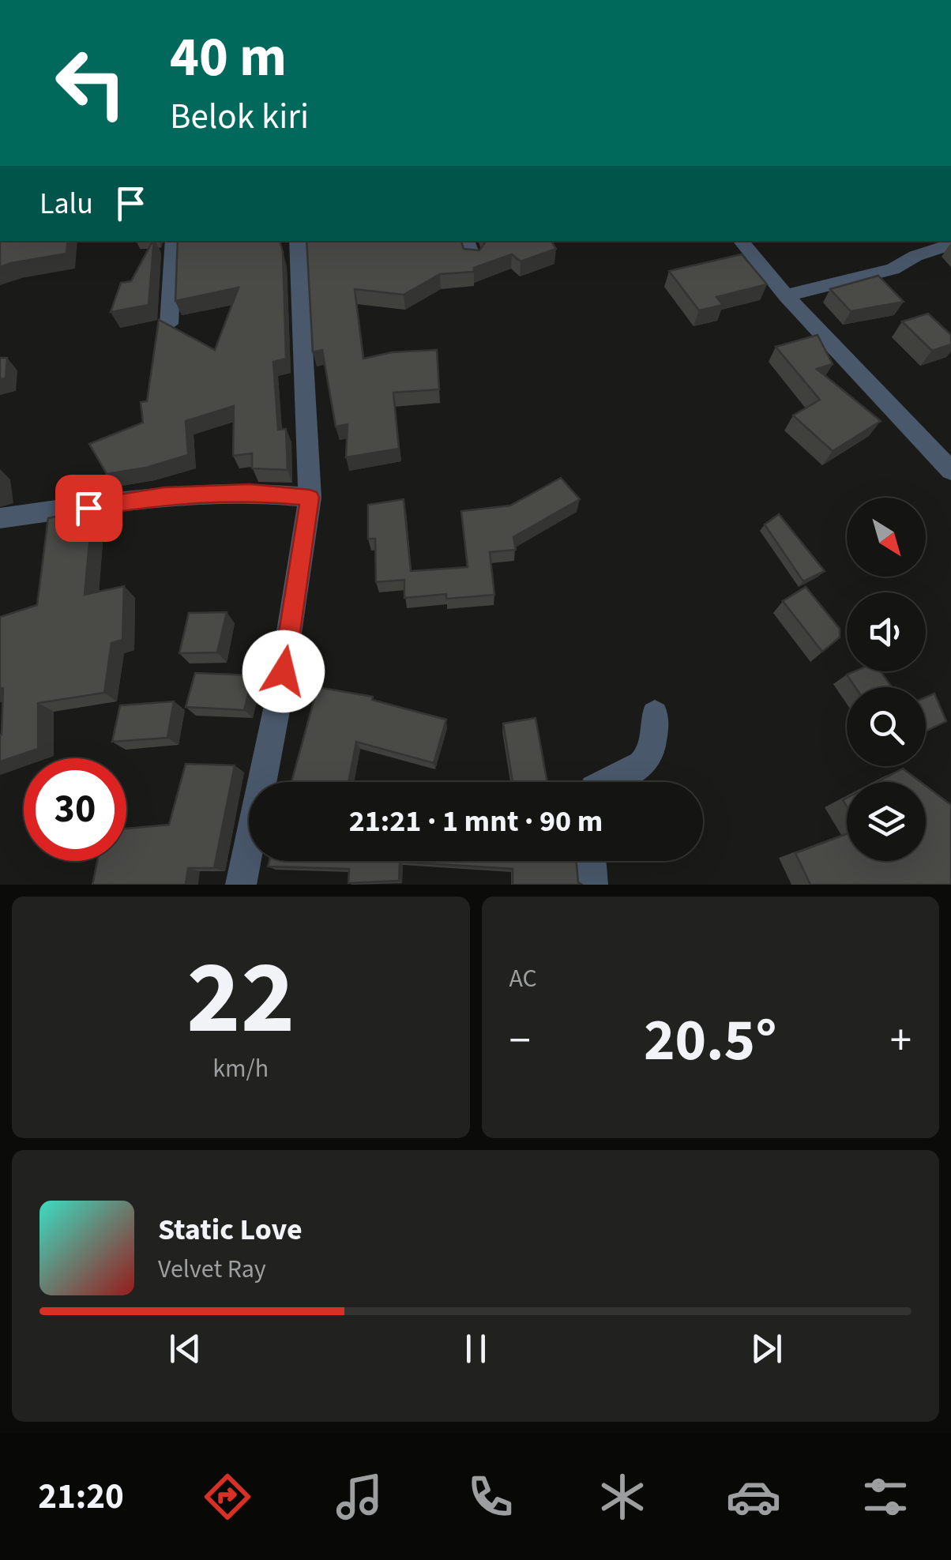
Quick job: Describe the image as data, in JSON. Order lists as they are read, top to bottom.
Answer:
{
  "north": "bottom right",
  "page": {
    "turn": ["40 m", "Belok kiri"],
    "then": "Lalu",
    "limit": "30",
    "trip": "21:21 · 1 mnt · 90 m",
    "tile": [
      ["22", "km/h"],
      "AC"
    ],
    "heat": ["−", "20.5°", "+"],
    "song": ["Static Love", "Velvet Ray"],
    "tabs": "21:20"
  }
}
